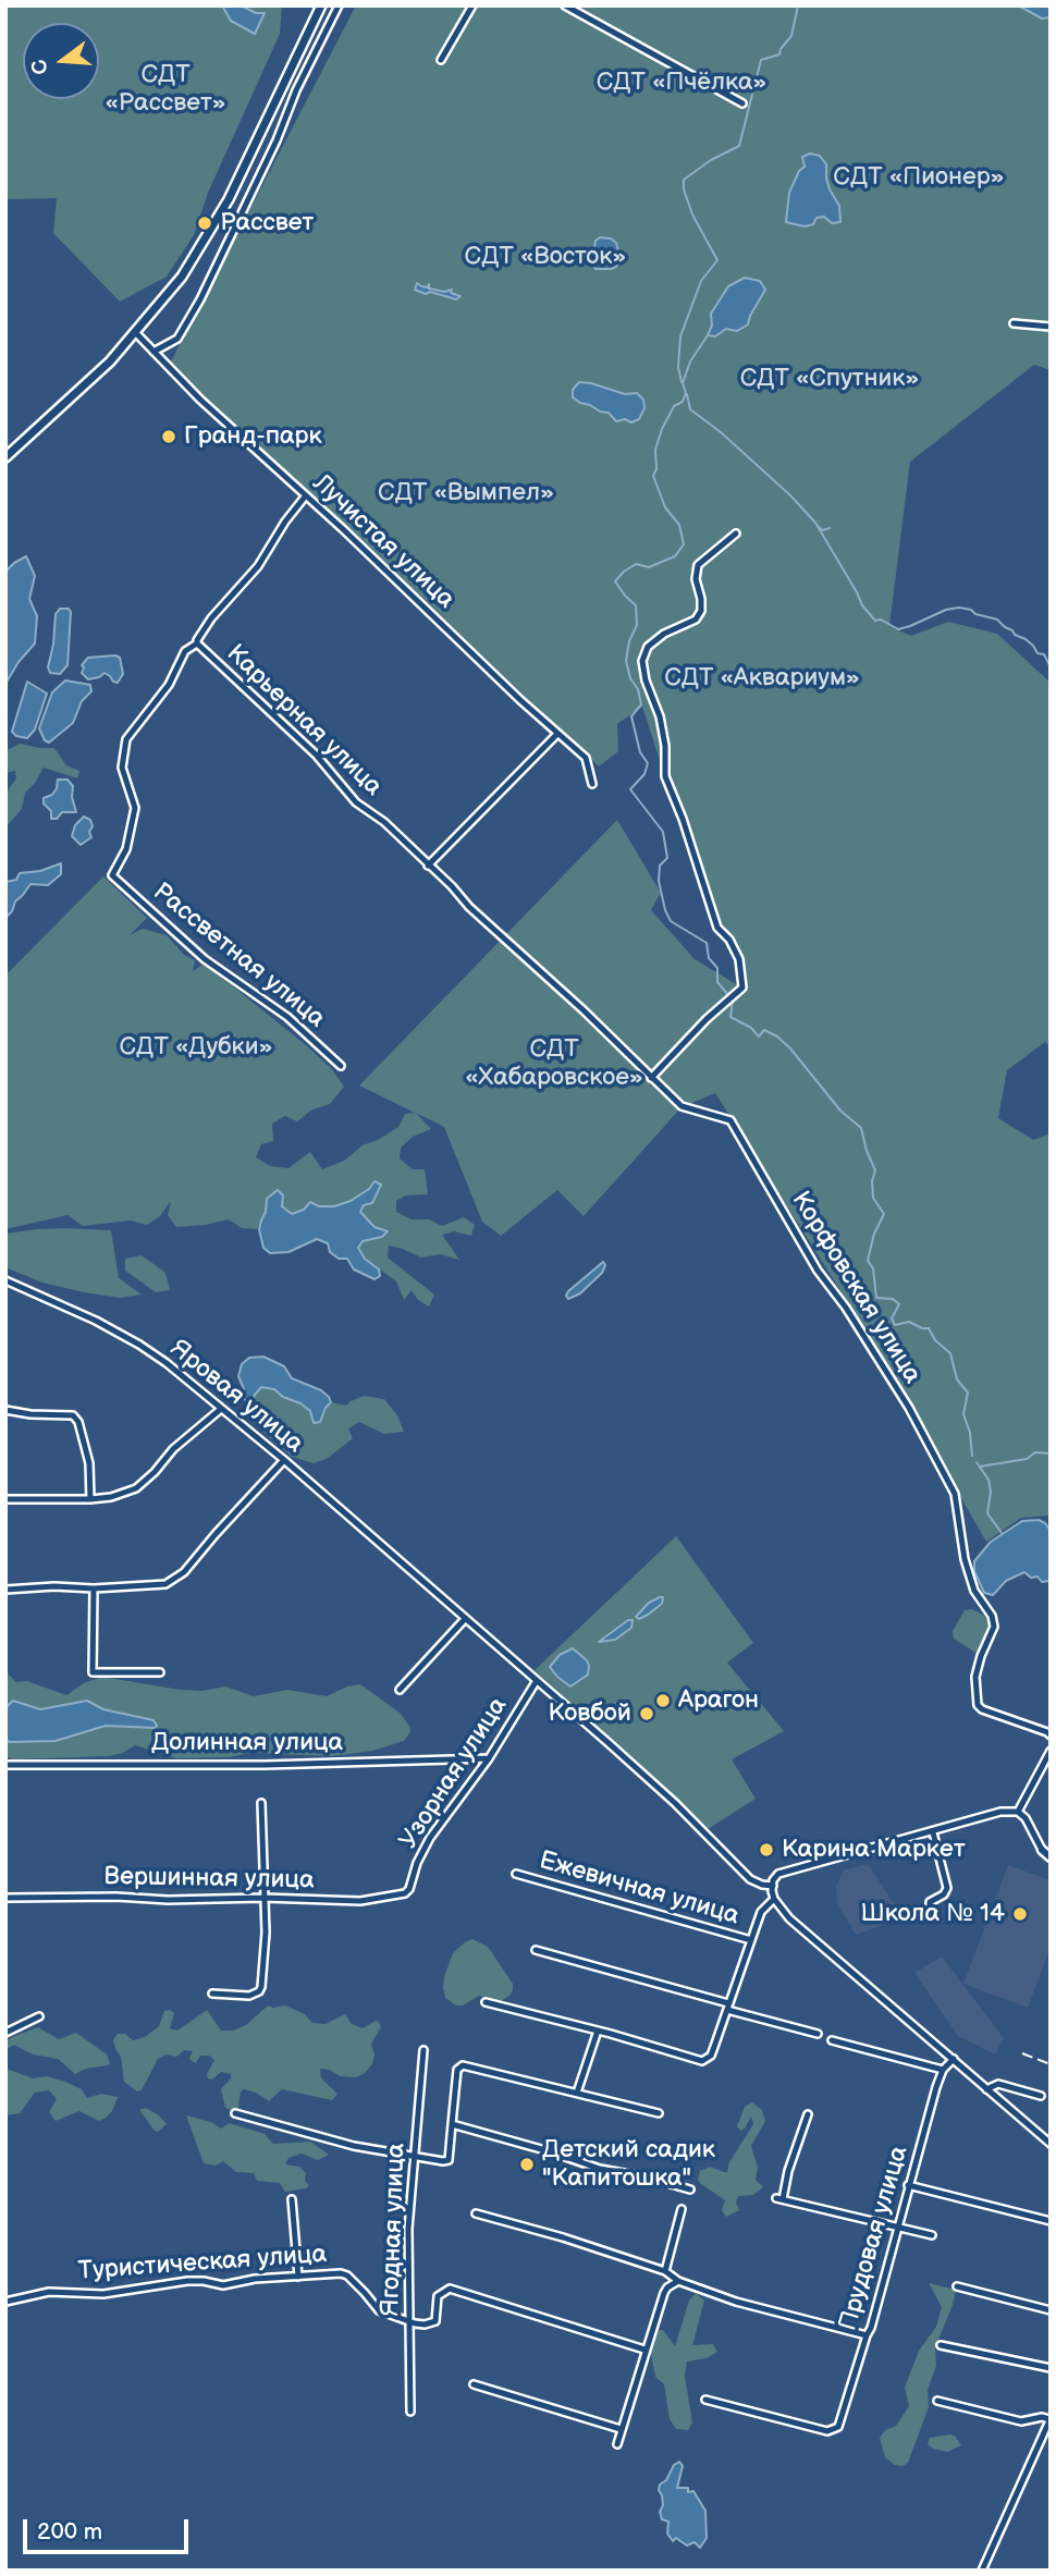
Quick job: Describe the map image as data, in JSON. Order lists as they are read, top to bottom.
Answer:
{
  "streets": {
    "street": [
      "Лучистая улица",
      "Карьерная улица",
      "Рассветная улица",
      "Корфовская улица",
      "Яровая улица",
      "Долинная улица",
      "Узорная улица",
      "Вершинная улица",
      "Ежевичная улица",
      "Ягодная улица",
      "Прудовая улица",
      "Туристическая улица"
    ]
  },
  "crossings": [
    ["Лучистая улица", "Карьерная улица"],
    ["Карьерная улица", "Рассветная улица"],
    ["Карьерная улица", "Корфовская улица"],
    ["Яровая улица", "Узорная улица"],
    ["Долинная улица", "Узорная улица"],
    ["Узорная улица", "Вершинная улица"],
    ["Ягодная улица", "Туристическая улица"]
  ],
  "parks": [
    "СДТ «Рассвет»",
    "СДТ «Пчёлка»",
    "СДТ «Пионер»",
    "СДТ «Восток»",
    "СДТ «Спутник»",
    "СДТ «Вымпел»",
    "СДТ «Аквариум»",
    "СДТ «Дубки»",
    "СДТ «Хабаровское»"
  ],
  "places": [
    "Рассвет",
    "Гранд-парк",
    "Арагон",
    "Ковбой",
    "Карина Маркет",
    "Школа № 14",
    "Детский садик \"Капитошка\""
  ],
  "scale_bar": "200 m",
  "north": "left"
}
